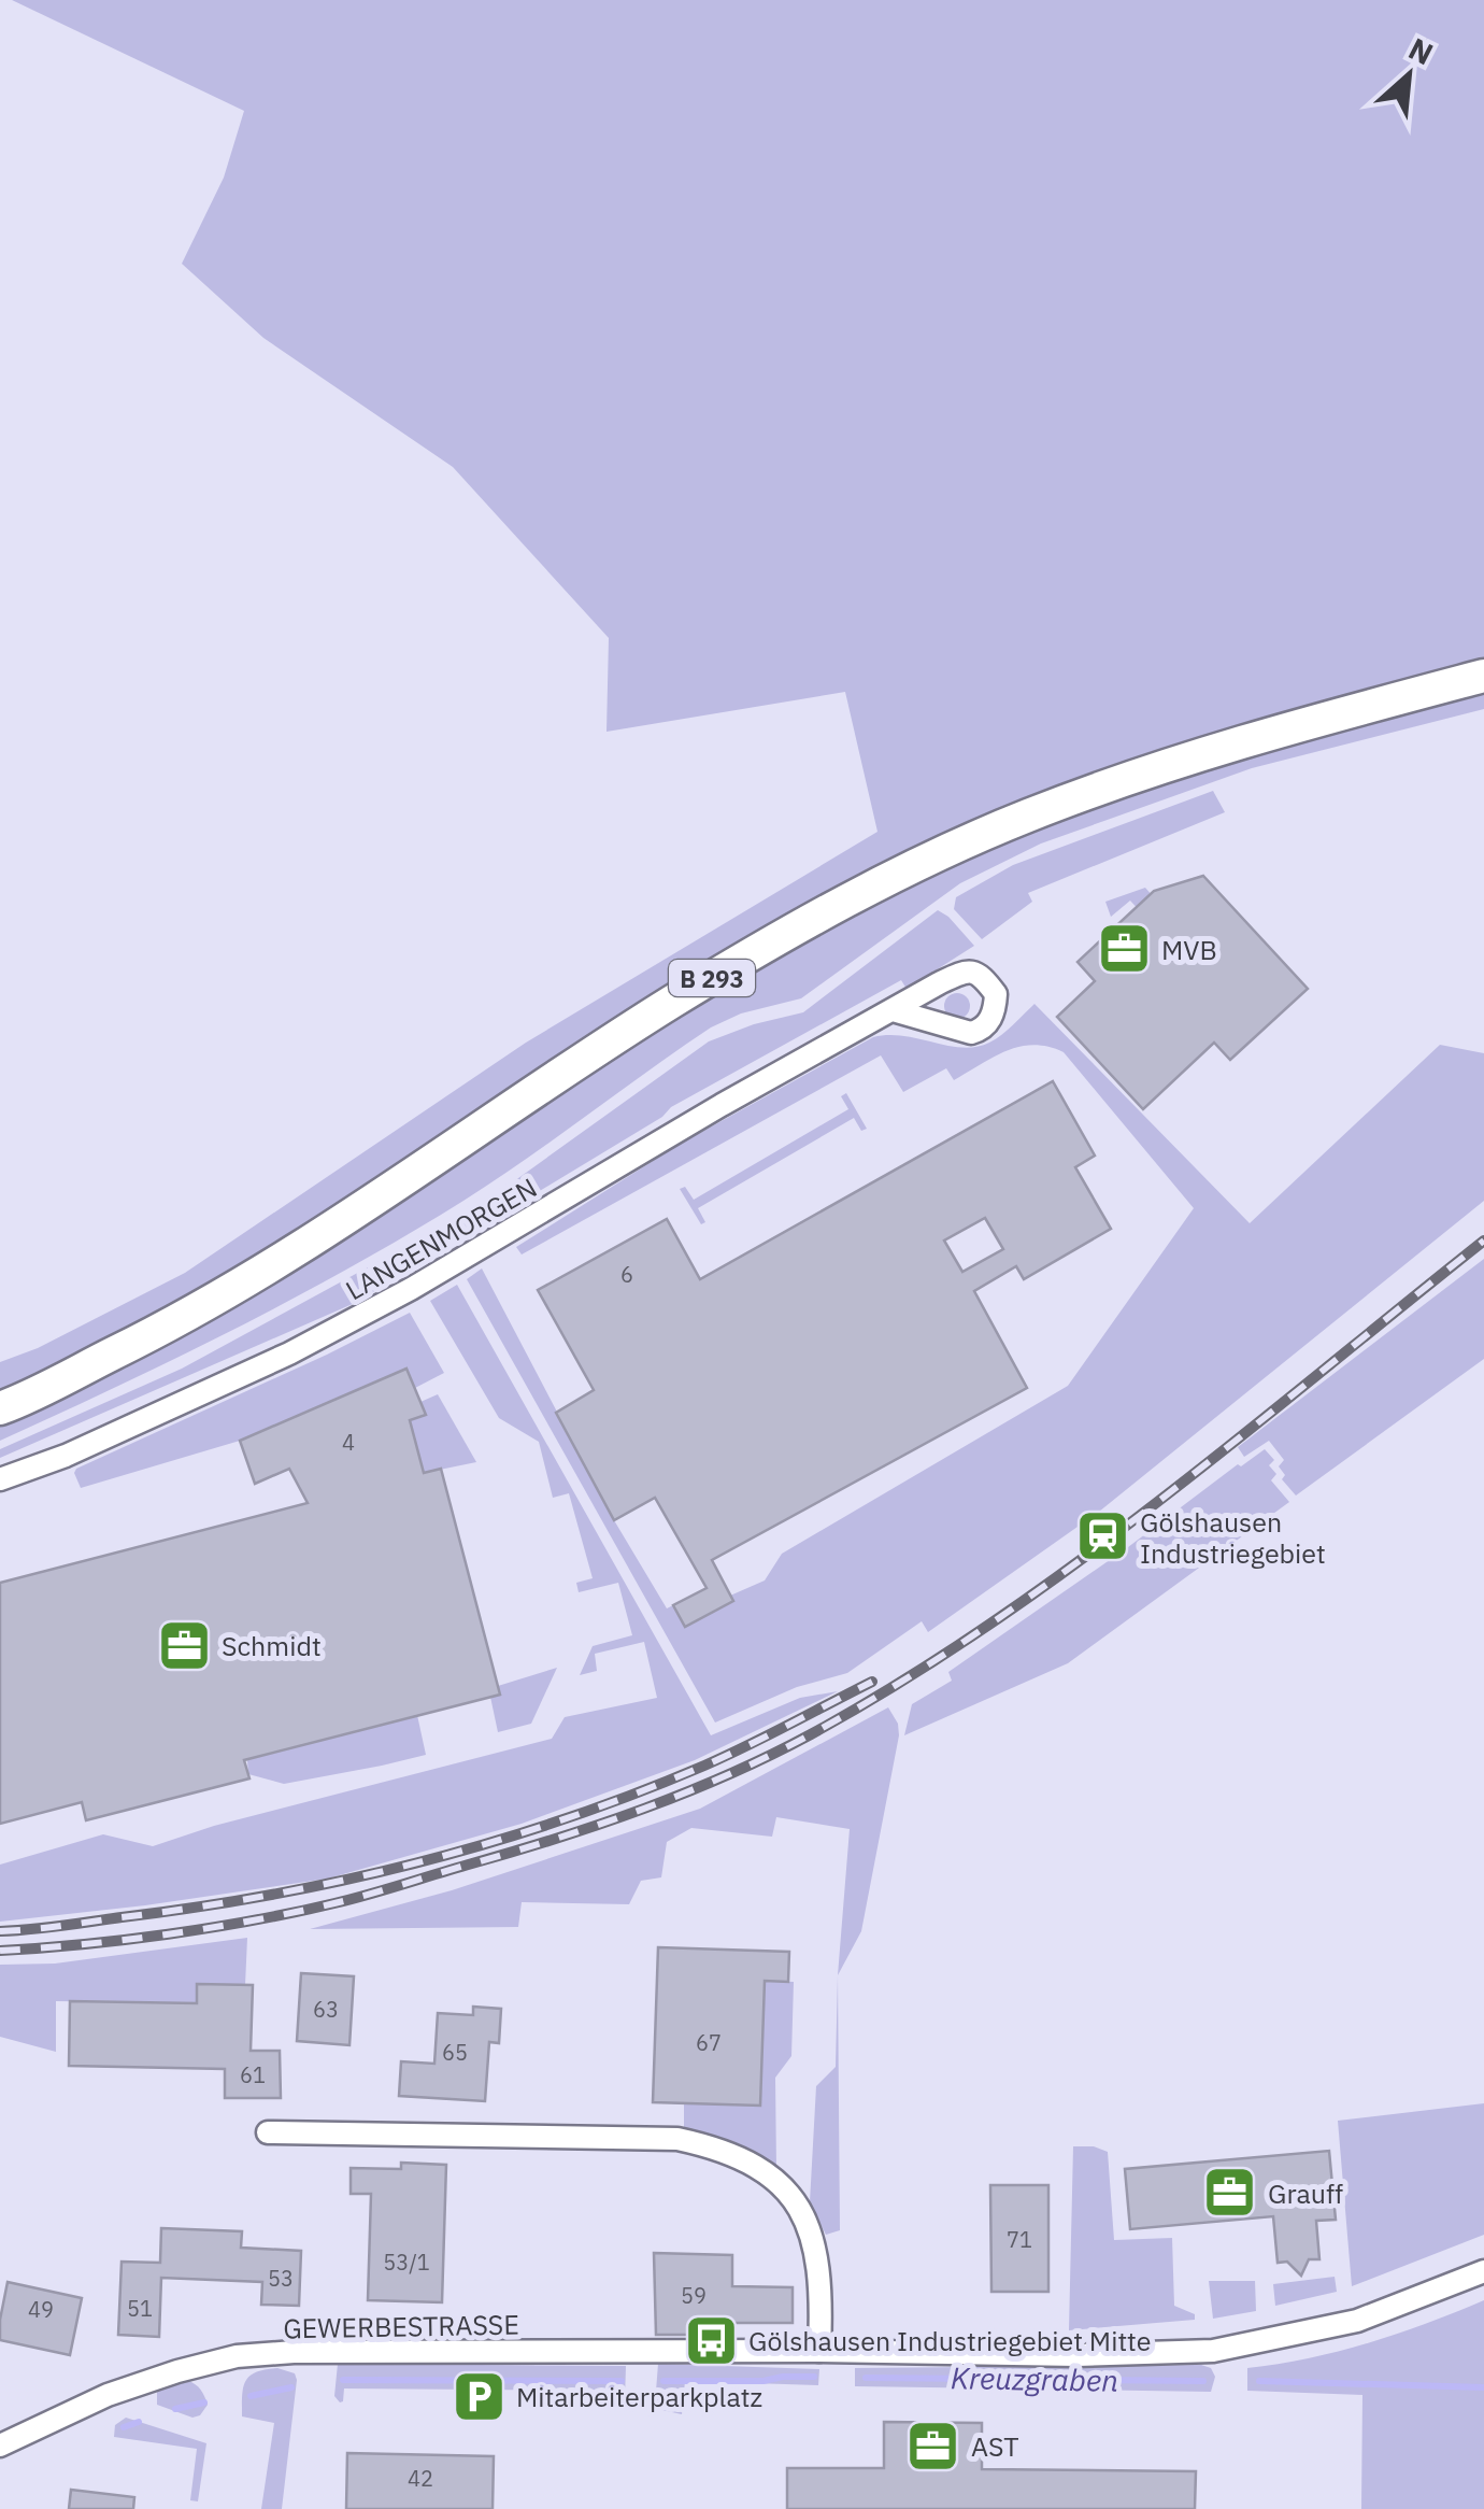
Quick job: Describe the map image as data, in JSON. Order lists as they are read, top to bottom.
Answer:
{
  "streets": {
    "main road": ["B 293"],
    "street": ["LANGENMORGEN", "GEWERBESTRASSE"]
  },
  "water": ["Kreuzgraben"],
  "places": {
    "office": [
      "MVB",
      "Schmidt",
      "Grauff",
      "AST"
    ],
    "station": ["Gölshausen Industriegebiet"],
    "bus stop": ["Gölshausen Industriegebiet Mitte"],
    "parking": ["Mitarbeiterparkplatz"]
  },
  "house_numbers": [
    "6",
    "4",
    "63",
    "67",
    "65",
    "61",
    "71",
    "53/1",
    "53",
    "59",
    "51",
    "49",
    "42"
  ],
  "north": "top right"
}
